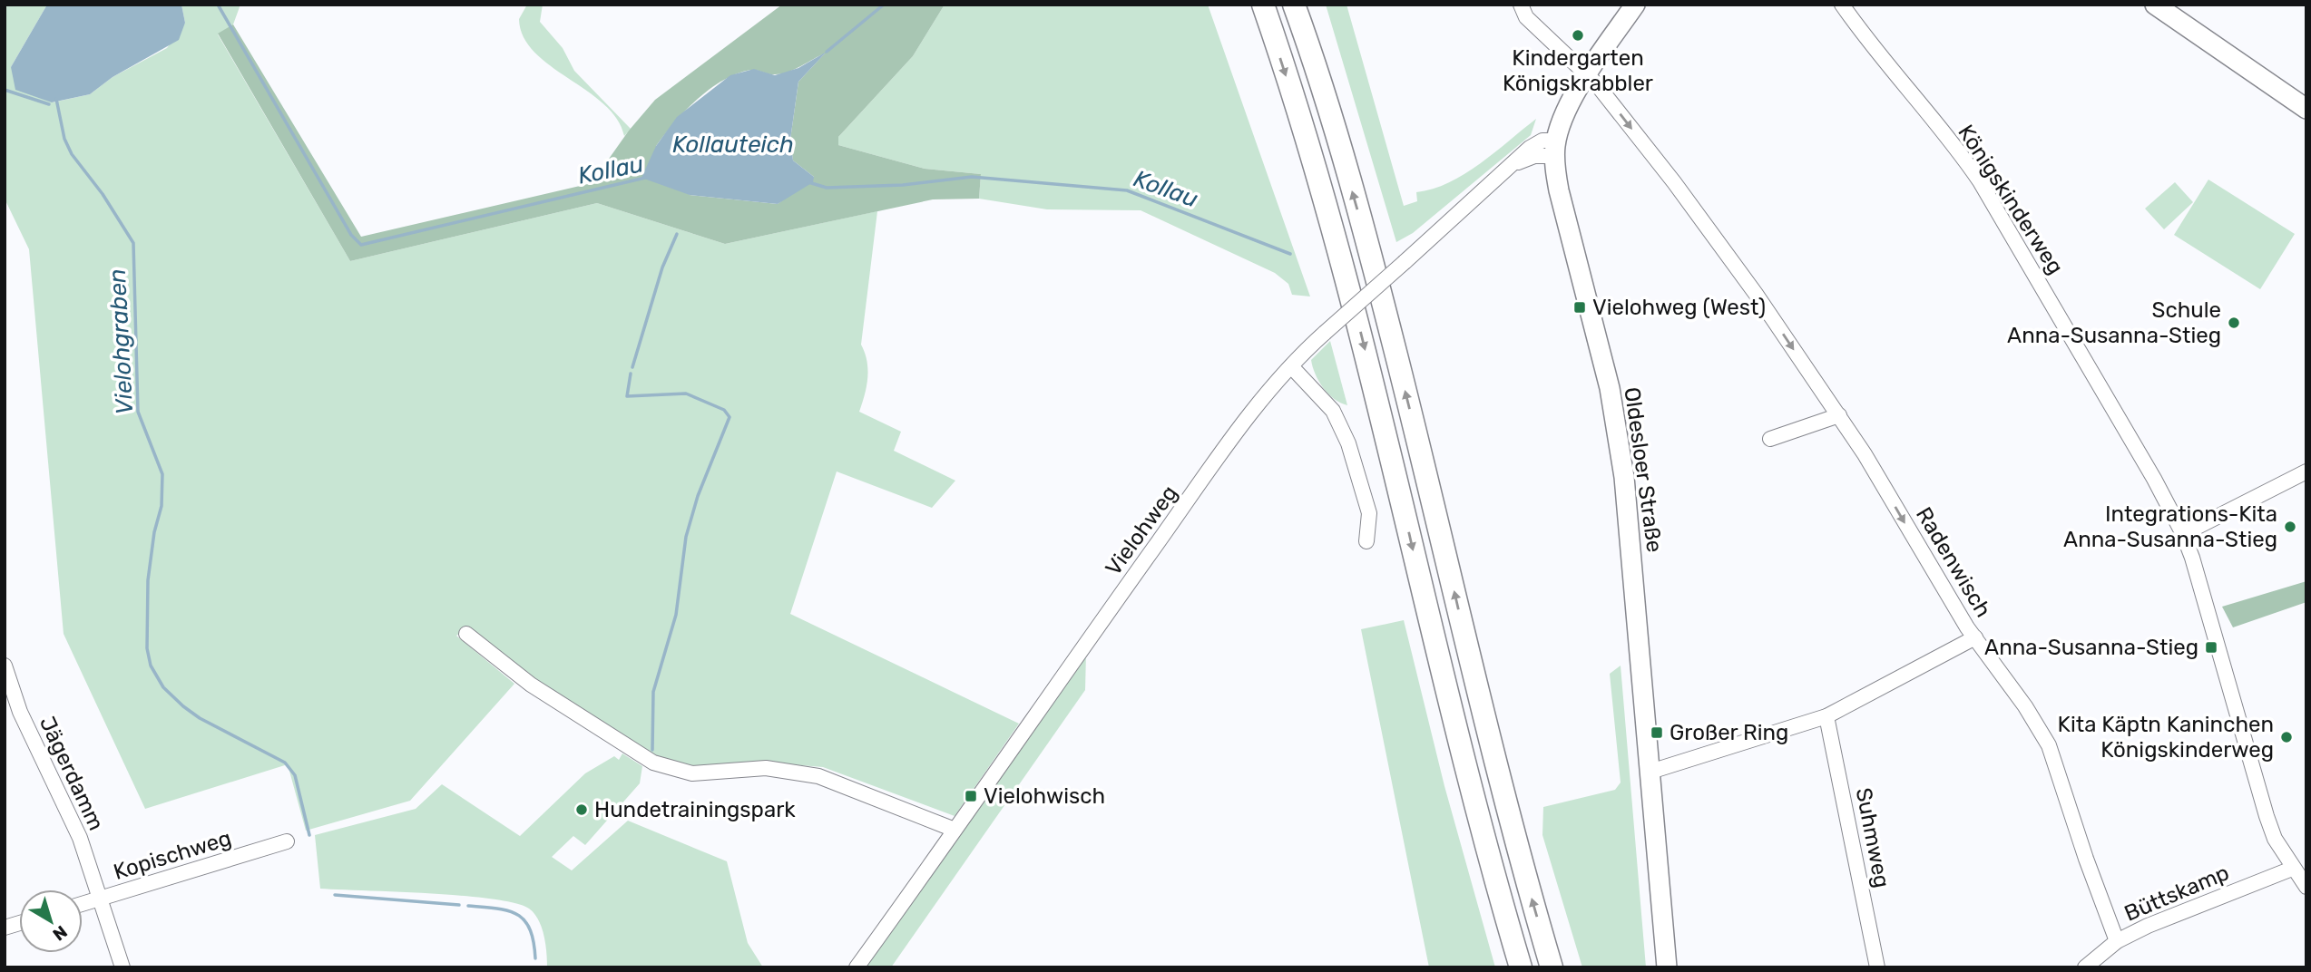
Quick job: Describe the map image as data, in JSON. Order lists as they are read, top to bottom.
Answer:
{
  "streets": {
    "main road": ["Oldesloer Straße"],
    "street": [
      "Königskinderweg",
      "Vielohweg",
      "Radenwisch",
      "Jägerdamm",
      "Suhmweg",
      "Kopischweg",
      "Büttskamp"
    ]
  },
  "crossings": [
    ["Königskinderweg", "Büttskamp"],
    ["Oldesloer Straße", "Vielohweg"],
    ["Radenwisch", "Büttskamp"],
    ["Jägerdamm", "Kopischweg"]
  ],
  "one_way": ["Radenwisch"],
  "water": ["Kollauteich", "Kollau", "Vielohgraben"],
  "places": {
    "other": [
      "Kindergarten Königskrabbler",
      "Schule Anna-Susanna-Stieg",
      "Integrations-Kita Anna-Susanna-Stieg",
      "Kita Käptn Kaninchen Königskinderweg",
      "Hundetrainingspark"
    ],
    "transit": [
      "Vielohweg (West)",
      "Anna-Susanna-Stieg",
      "Großer Ring",
      "Vielohwisch"
    ]
  },
  "north": "bottom right"
}
